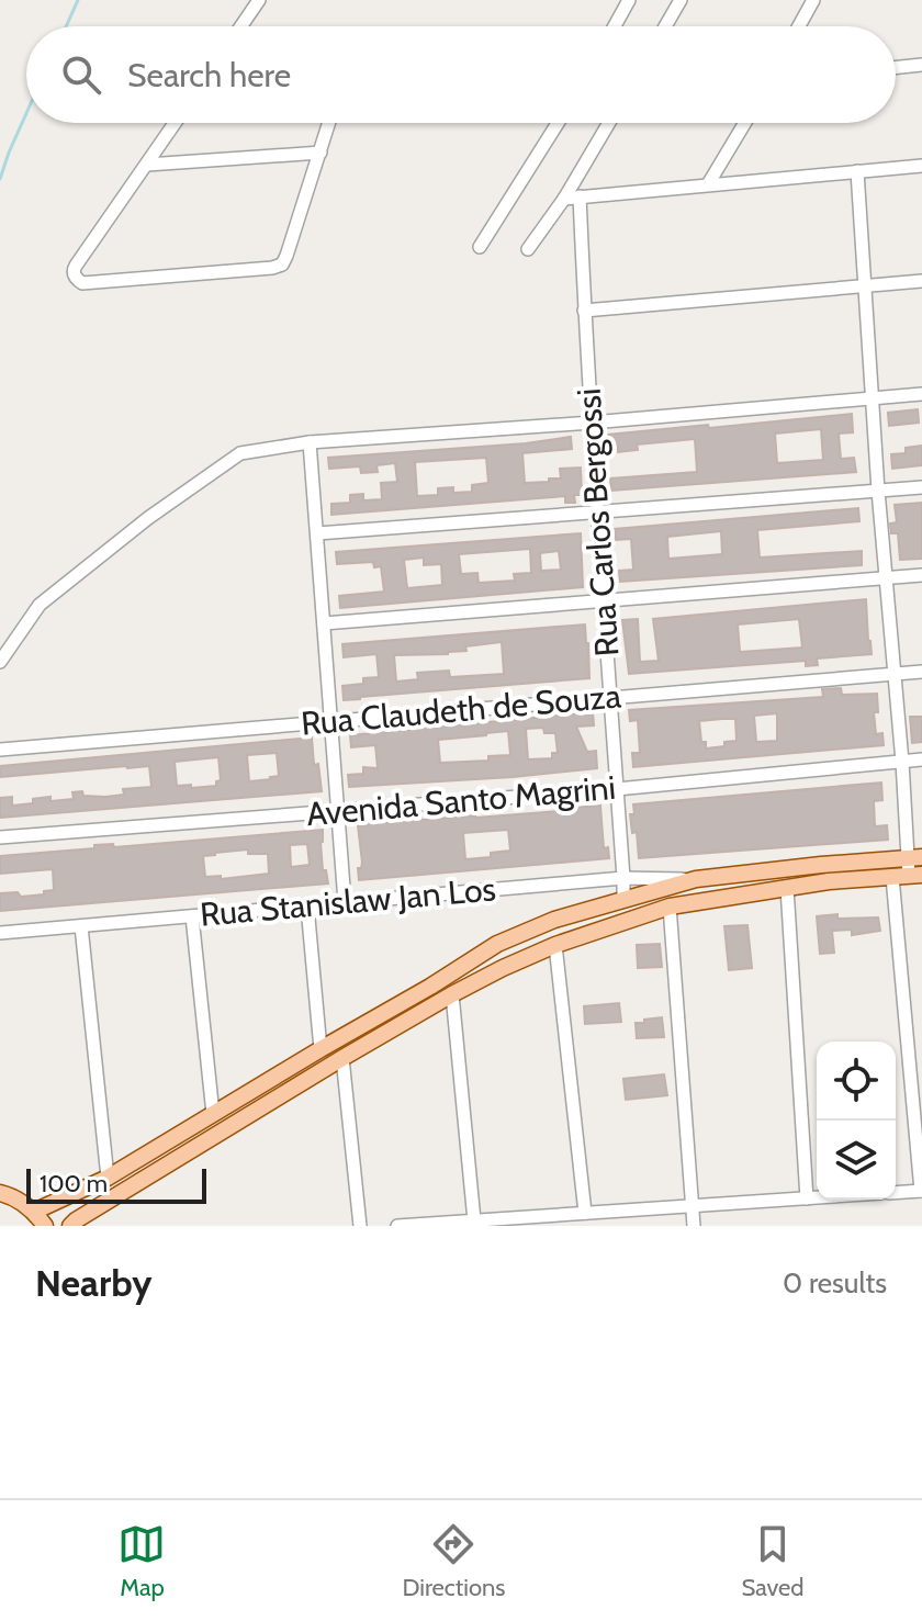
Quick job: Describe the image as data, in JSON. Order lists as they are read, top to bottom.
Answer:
{
  "streets": {
    "street": [
      "Rua Carlos Bergossi",
      "Rua Claudeth de Souza",
      "Avenida Santo Magrini",
      "Rua Stanislaw Jan Los"
    ]
  },
  "crossings": [
    ["Rua Carlos Bergossi", "Rua Claudeth de Souza"],
    ["Rua Carlos Bergossi", "Avenida Santo Magrini"],
    ["Rua Carlos Bergossi", "Rua Stanislaw Jan Los"]
  ],
  "scale_bar": "100 m",
  "page": {
    "search": "Search here",
    "scale": "100 m",
    "heading": ["Nearby", "0 results"],
    "nav": ["Map", "Directions", "Saved"]
  }
}
